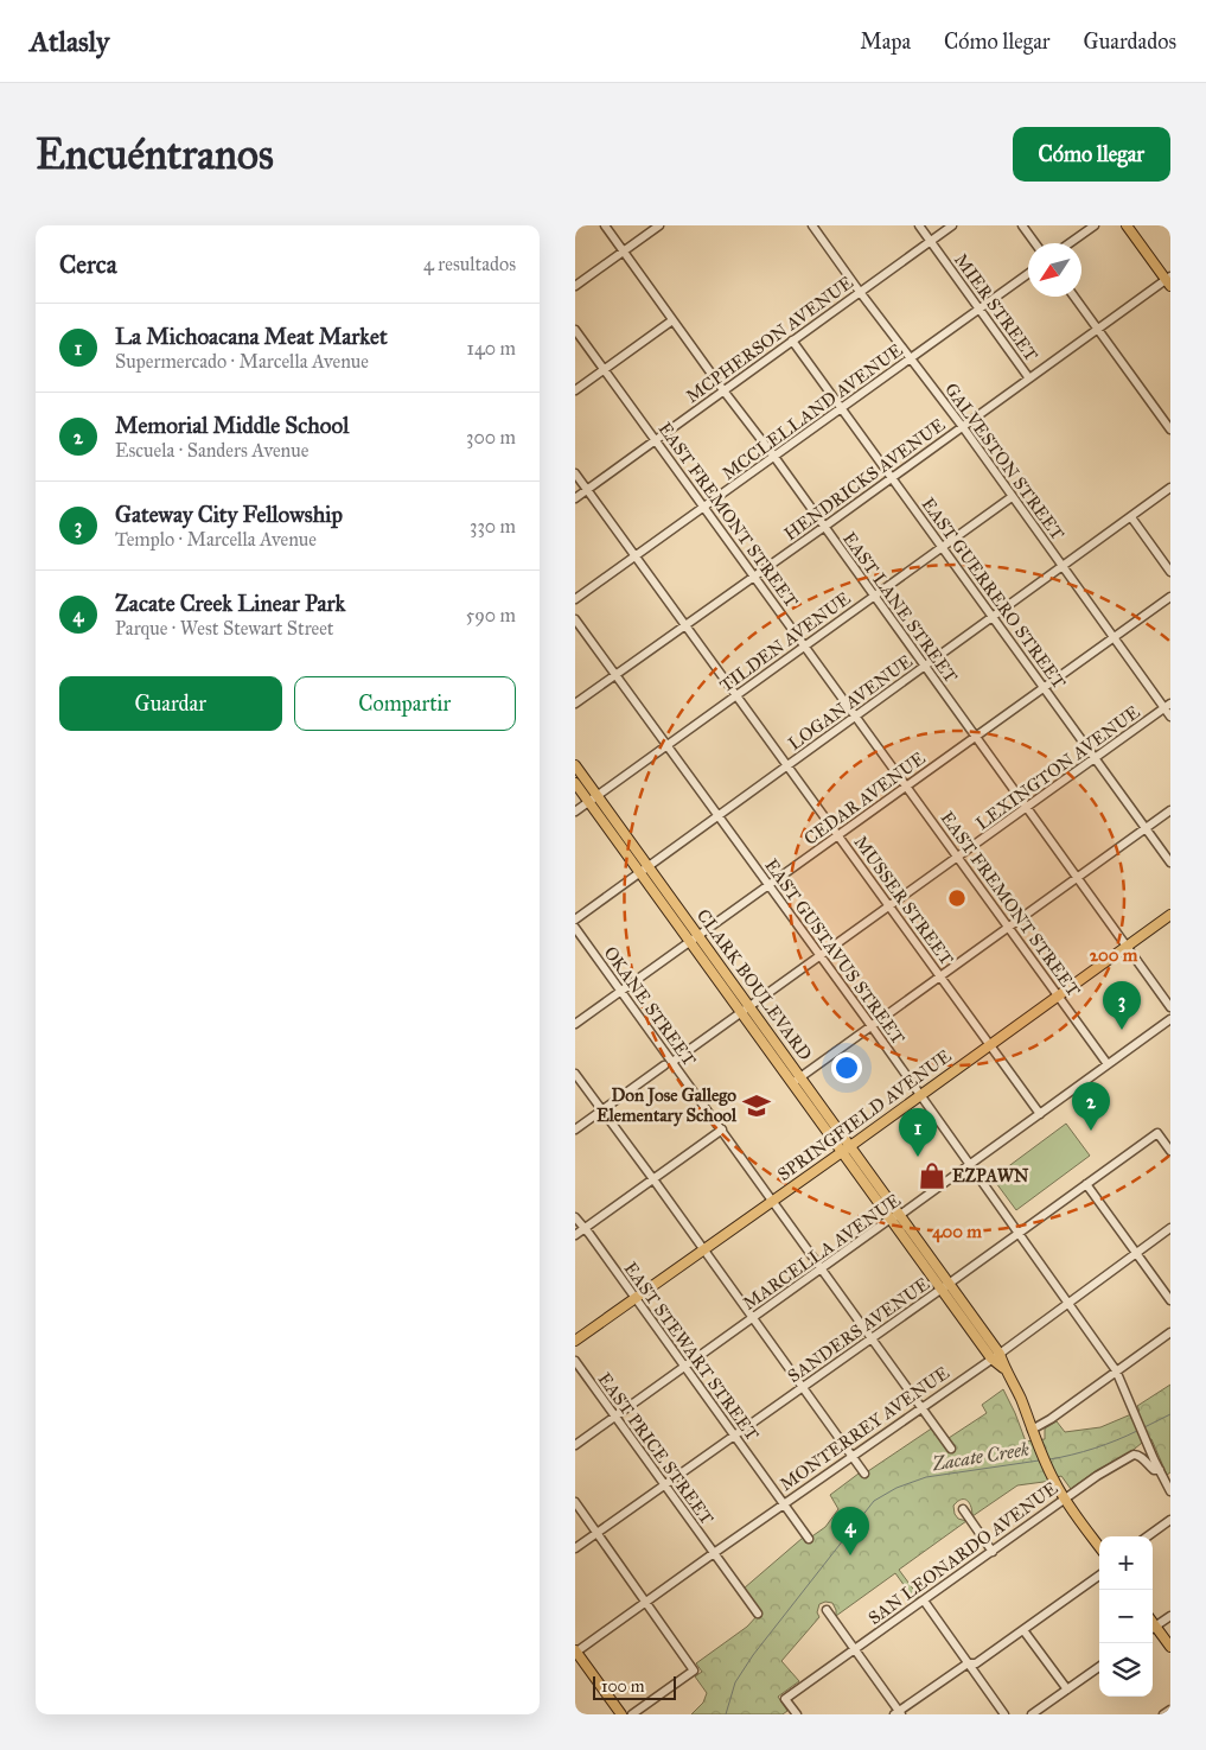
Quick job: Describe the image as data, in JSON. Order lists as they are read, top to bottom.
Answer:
{
  "streets": {
    "main road": ["CLARK BOULEVARD", "SPRINGFIELD AVENUE"],
    "street": [
      "MIER STREET",
      "MCPHERSON AVENUE",
      "MCCLELLAND AVENUE",
      "GALVESTON STREET",
      "HENDRICKS AVENUE",
      "EAST FREMONT STREET",
      "EAST GUERRERO STREET",
      "EAST LANE STREET",
      "TILDEN AVENUE",
      "LOGAN AVENUE",
      "LEXINGTON AVENUE",
      "CEDAR AVENUE",
      "MUSSER STREET",
      "EAST GUSTAVUS STREET",
      "OKANE STREET",
      "MARCELLA AVENUE",
      "SANDERS AVENUE",
      "EAST STEWART STREET",
      "MONTERREY AVENUE",
      "EAST PRICE STREET",
      "SAN LEONARDO AVENUE"
    ]
  },
  "crossings": [
    ["MIER STREET", "MCPHERSON AVENUE"],
    ["MIER STREET", "MCCLELLAND AVENUE"],
    ["MIER STREET", "HENDRICKS AVENUE"],
    ["MCPHERSON AVENUE", "GALVESTON STREET"],
    ["MCPHERSON AVENUE", "EAST FREMONT STREET"],
    ["MCPHERSON AVENUE", "EAST GUERRERO STREET"],
    ["MCPHERSON AVENUE", "EAST LANE STREET"],
    ["MCPHERSON AVENUE", "MUSSER STREET"],
    ["MCCLELLAND AVENUE", "GALVESTON STREET"],
    ["MCCLELLAND AVENUE", "EAST FREMONT STREET"],
    ["MCCLELLAND AVENUE", "EAST GUERRERO STREET"],
    ["MCCLELLAND AVENUE", "EAST LANE STREET"],
    ["MCCLELLAND AVENUE", "MUSSER STREET"],
    ["GALVESTON STREET", "HENDRICKS AVENUE"],
    ["GALVESTON STREET", "TILDEN AVENUE"],
    ["GALVESTON STREET", "LOGAN AVENUE"],
    ["GALVESTON STREET", "LEXINGTON AVENUE"],
    ["GALVESTON STREET", "CEDAR AVENUE"],
    ["HENDRICKS AVENUE", "EAST FREMONT STREET"],
    ["HENDRICKS AVENUE", "EAST GUERRERO STREET"],
    ["HENDRICKS AVENUE", "EAST LANE STREET"],
    ["HENDRICKS AVENUE", "MUSSER STREET"],
    ["HENDRICKS AVENUE", "EAST GUSTAVUS STREET"],
    ["EAST FREMONT STREET", "TILDEN AVENUE"],
    ["EAST FREMONT STREET", "LOGAN AVENUE"],
    ["EAST FREMONT STREET", "LEXINGTON AVENUE"],
    ["EAST FREMONT STREET", "CEDAR AVENUE"],
    ["EAST FREMONT STREET", "SPRINGFIELD AVENUE"],
    ["EAST FREMONT STREET", "MARCELLA AVENUE"],
    ["EAST GUERRERO STREET", "TILDEN AVENUE"],
    ["EAST GUERRERO STREET", "LOGAN AVENUE"],
    ["EAST GUERRERO STREET", "LEXINGTON AVENUE"],
    ["EAST GUERRERO STREET", "CEDAR AVENUE"],
    ["EAST LANE STREET", "TILDEN AVENUE"],
    ["EAST LANE STREET", "LOGAN AVENUE"],
    ["EAST LANE STREET", "LEXINGTON AVENUE"],
    ["EAST LANE STREET", "CEDAR AVENUE"],
    ["EAST LANE STREET", "SPRINGFIELD AVENUE"],
    ["TILDEN AVENUE", "MUSSER STREET"],
    ["TILDEN AVENUE", "EAST GUSTAVUS STREET"],
    ["TILDEN AVENUE", "CLARK BOULEVARD"],
    ["LOGAN AVENUE", "MUSSER STREET"],
    ["LOGAN AVENUE", "EAST GUSTAVUS STREET"],
    ["LOGAN AVENUE", "CLARK BOULEVARD"],
    ["LEXINGTON AVENUE", "MUSSER STREET"],
    ["LEXINGTON AVENUE", "EAST GUSTAVUS STREET"],
    ["LEXINGTON AVENUE", "CLARK BOULEVARD"],
    ["LEXINGTON AVENUE", "OKANE STREET"],
    ["CEDAR AVENUE", "MUSSER STREET"],
    ["CEDAR AVENUE", "EAST GUSTAVUS STREET"],
    ["CEDAR AVENUE", "CLARK BOULEVARD"],
    ["CEDAR AVENUE", "OKANE STREET"],
    ["MUSSER STREET", "SPRINGFIELD AVENUE"],
    ["MUSSER STREET", "MARCELLA AVENUE"],
    ["EAST GUSTAVUS STREET", "SPRINGFIELD AVENUE"],
    ["EAST GUSTAVUS STREET", "MARCELLA AVENUE"],
    ["EAST GUSTAVUS STREET", "SANDERS AVENUE"],
    ["EAST GUSTAVUS STREET", "MONTERREY AVENUE"],
    ["EAST GUSTAVUS STREET", "SAN LEONARDO AVENUE"],
    ["CLARK BOULEVARD", "SPRINGFIELD AVENUE"],
    ["CLARK BOULEVARD", "MARCELLA AVENUE"],
    ["CLARK BOULEVARD", "SANDERS AVENUE"],
    ["CLARK BOULEVARD", "MONTERREY AVENUE"],
    ["CLARK BOULEVARD", "SAN LEONARDO AVENUE"],
    ["OKANE STREET", "SPRINGFIELD AVENUE"],
    ["OKANE STREET", "MARCELLA AVENUE"],
    ["OKANE STREET", "SANDERS AVENUE"],
    ["OKANE STREET", "MONTERREY AVENUE"],
    ["SPRINGFIELD AVENUE", "EAST STEWART STREET"],
    ["MARCELLA AVENUE", "EAST STEWART STREET"],
    ["MARCELLA AVENUE", "EAST PRICE STREET"],
    ["SANDERS AVENUE", "EAST STEWART STREET"],
    ["SANDERS AVENUE", "EAST PRICE STREET"],
    ["EAST STEWART STREET", "MONTERREY AVENUE"],
    ["MONTERREY AVENUE", "EAST PRICE STREET"]
  ],
  "water": ["Zacate Creek"],
  "places": {
    "school or university": ["Don Jose Gallego Elementary School"],
    "shop": ["EZPAWN"]
  },
  "scale_bar": "100 m",
  "north": "bottom left",
  "page": {
    "header": "Atlasly",
    "nav": ["Mapa", "Cómo llegar", "Guardados"],
    "buttons": [
      "Cómo llegar",
      ["Guardar", "Compartir"]
    ],
    "title": "Encuéntranos",
    "heading": ["Cerca", "4 resultados"],
    "list": [
      {
        "mark": "1",
        "name": "La Michoacana Meat Market",
        "note": "Supermercado · Marcella Avenue",
        "value": "140 m"
      },
      {
        "mark": "2",
        "name": "Memorial Middle School",
        "note": "Escuela · Sanders Avenue",
        "value": "300 m"
      },
      {
        "mark": "3",
        "name": "Gateway City Fellowship",
        "note": "Templo · Marcella Avenue",
        "value": "330 m"
      },
      {
        "mark": "4",
        "name": "Zacate Creek Linear Park",
        "note": "Parque · West Stewart Street",
        "value": "590 m"
      }
    ],
    "pins": [
      "3",
      "2",
      "1",
      "4"
    ],
    "map_buttons": ["+", "−"],
    "scale": "100 m"
  },
  "rings": ["200 m", "400 m"]
}
